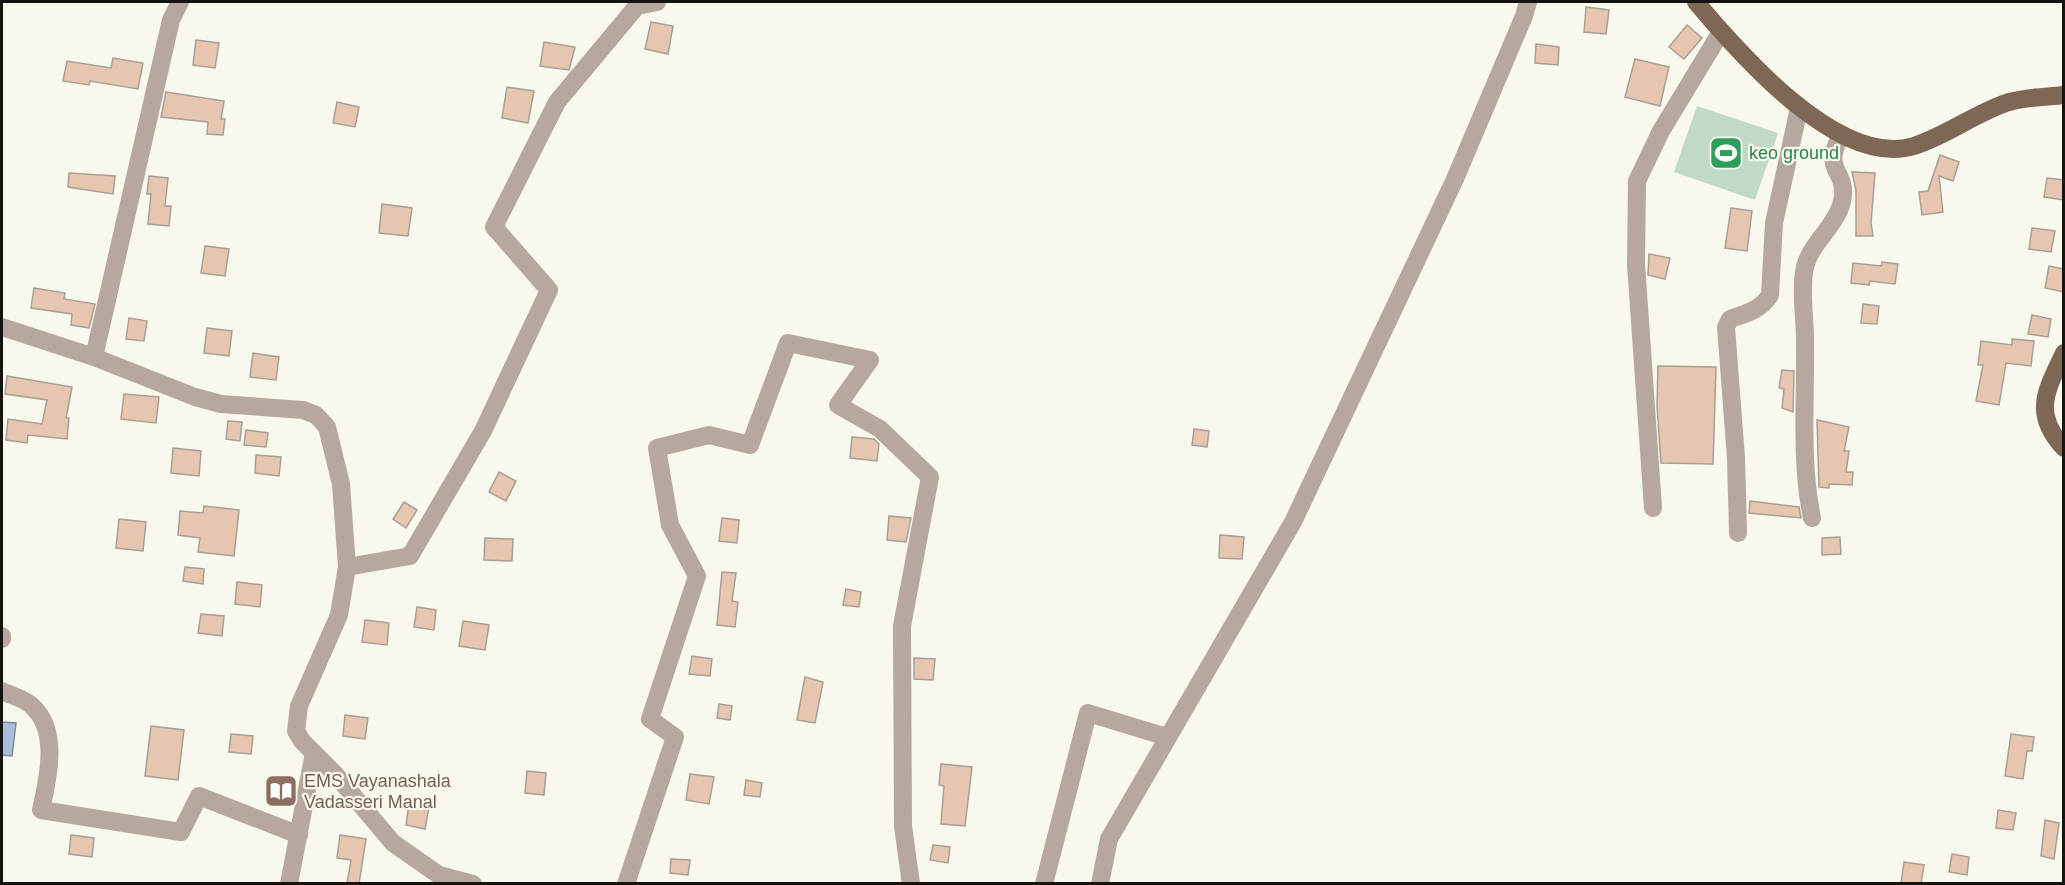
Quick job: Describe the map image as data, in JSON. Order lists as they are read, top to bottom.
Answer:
{
  "places": {
    "sports": ["keo ground"],
    "library": ["EMS Vayanashala Vadasseri Manal"]
  }
}
